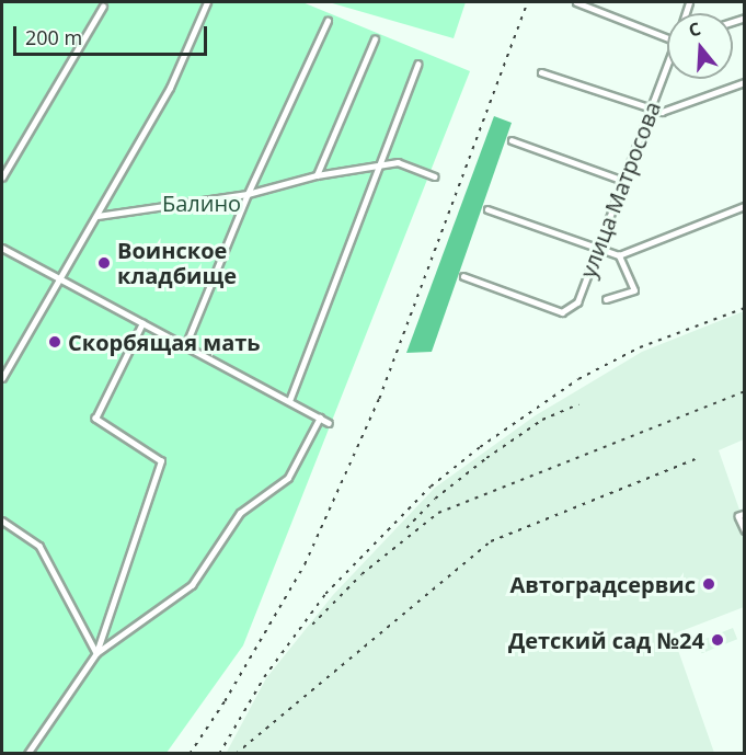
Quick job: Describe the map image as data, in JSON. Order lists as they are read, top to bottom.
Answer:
{
  "streets": {
    "street": ["улица Матросова"]
  },
  "parks": ["Балино"],
  "places": [
    "Воинское кладбище",
    "Скорбящая мать",
    "Автоградсервис",
    "Детский сад №24"
  ],
  "scale_bar": "200 m",
  "north": "top"
}
